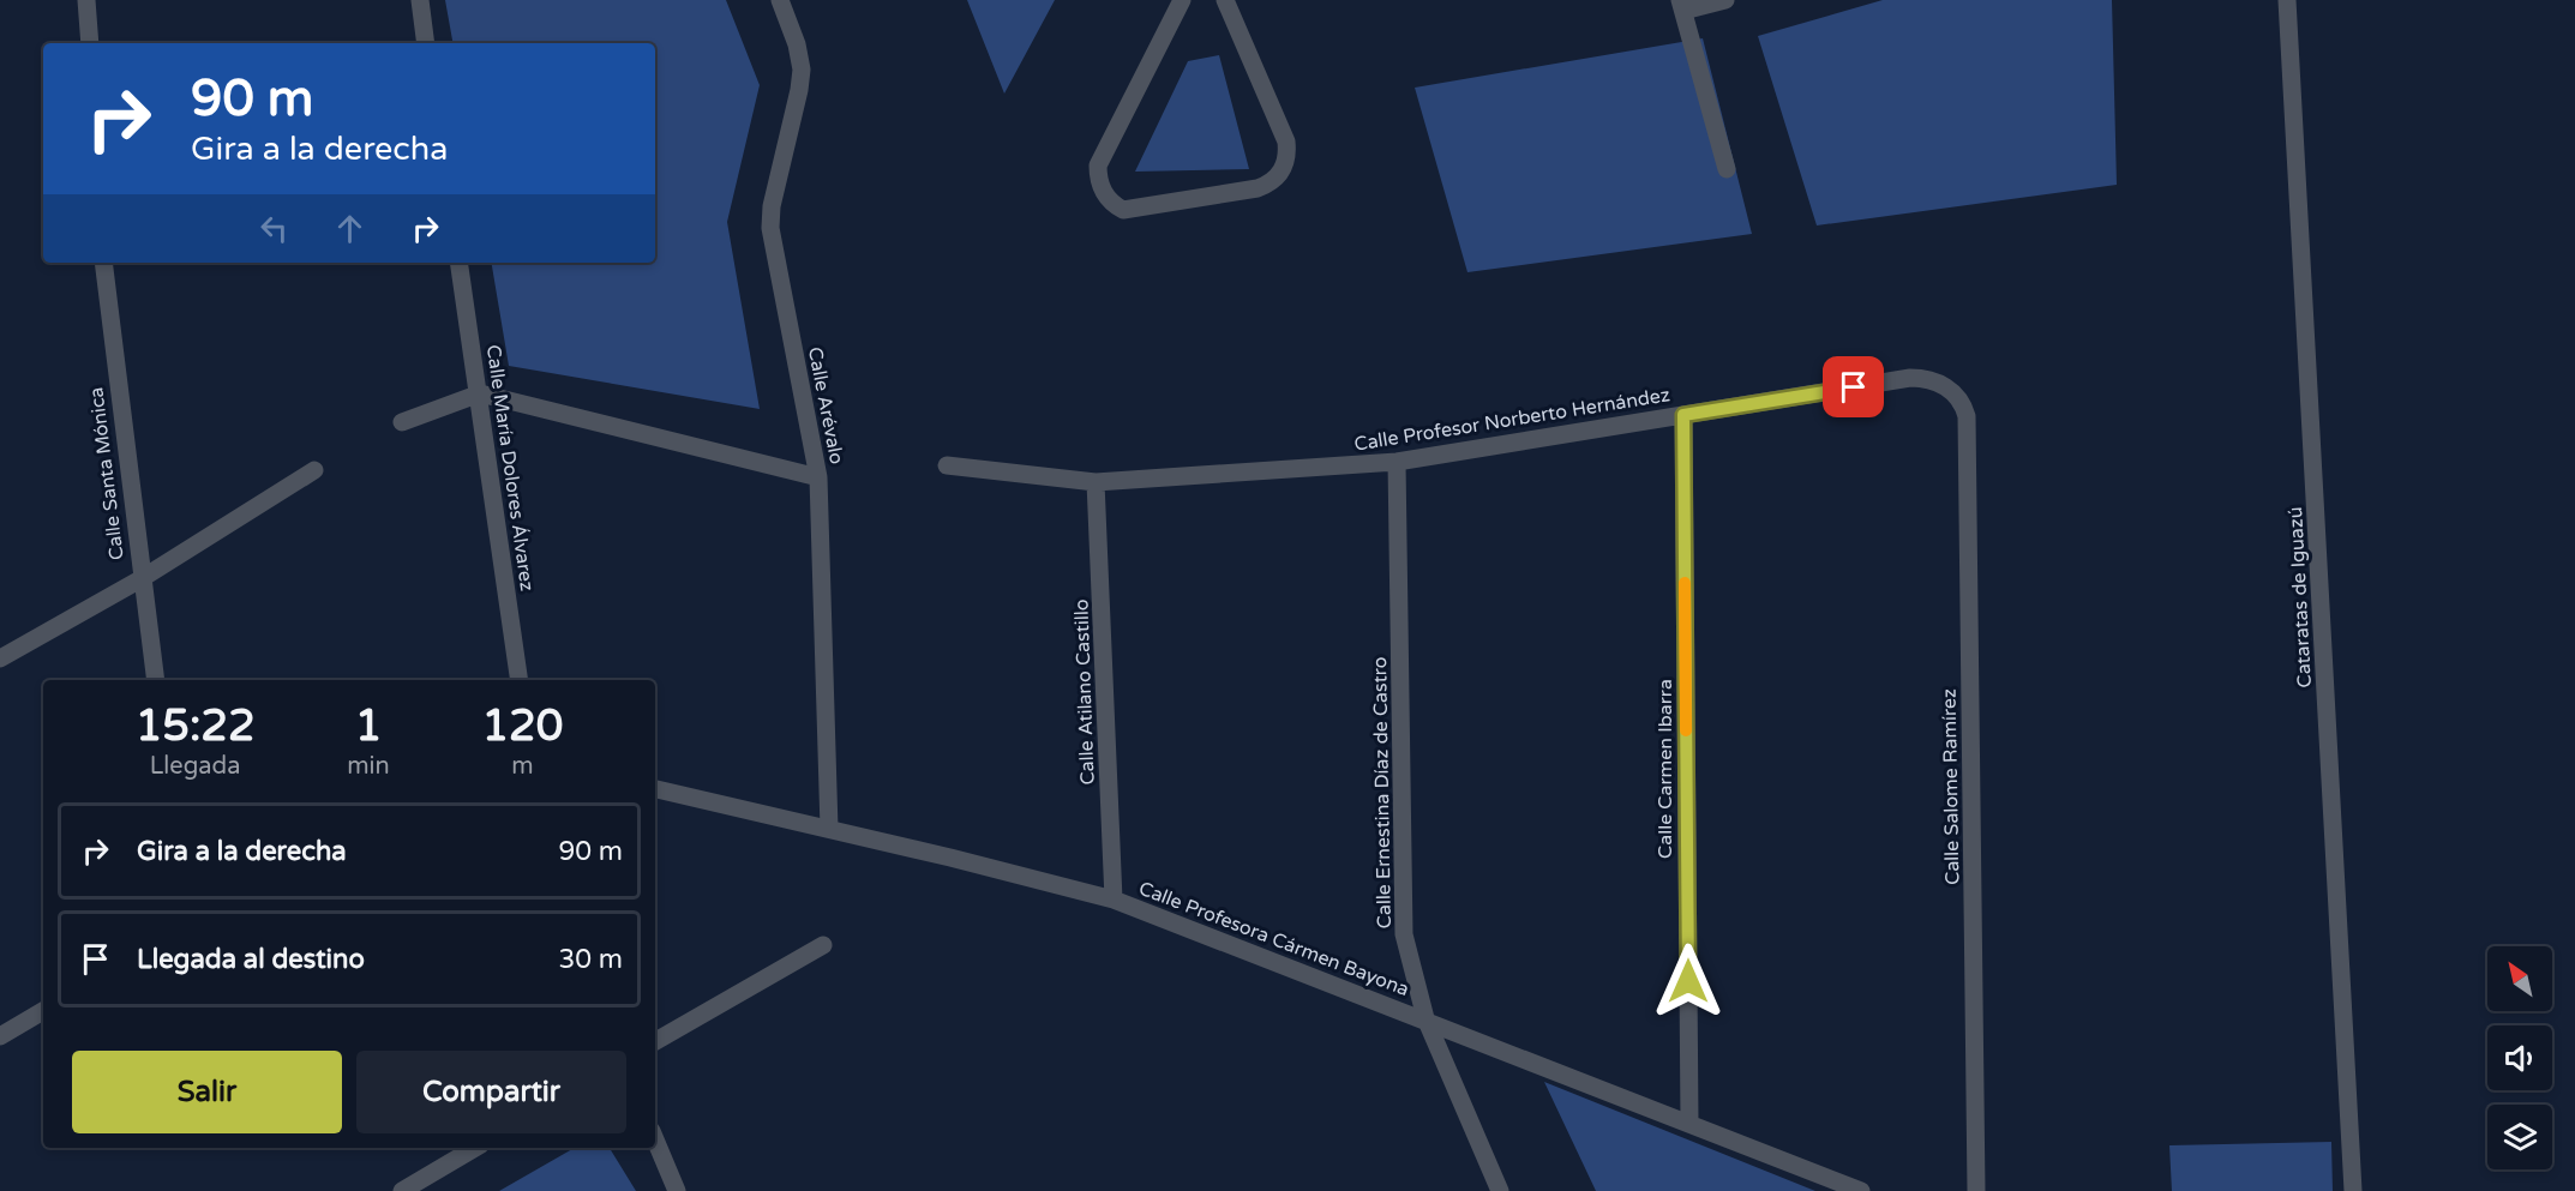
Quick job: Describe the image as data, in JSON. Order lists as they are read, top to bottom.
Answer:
{
  "streets": {
    "street": [
      "Calle Arévalo",
      "Calle Profesor Norberto Hernández",
      "Calle María Dolores Álvarez",
      "Calle Santa Mónica",
      "Cataratas de Iguazú",
      "Calle Atilano Castillo",
      "Calle Carmen Ibarra",
      "Calle Salome Ramírez",
      "Calle Ernestina Díaz de Castro",
      "Calle Profesora Cármen Bayona"
    ]
  },
  "crossings": [
    ["Calle Arévalo", "Calle Profesora Cármen Bayona"],
    ["Calle Profesor Norberto Hernández", "Calle Atilano Castillo"],
    ["Calle Profesor Norberto Hernández", "Calle Carmen Ibarra"],
    ["Calle Profesor Norberto Hernández", "Calle Salome Ramírez"],
    ["Calle Profesor Norberto Hernández", "Calle Ernestina Díaz de Castro"],
    ["Calle Atilano Castillo", "Calle Profesora Cármen Bayona"],
    ["Calle Carmen Ibarra", "Calle Profesora Cármen Bayona"],
    ["Calle Ernestina Díaz de Castro", "Calle Profesora Cármen Bayona"]
  ],
  "north": "top left",
  "page": {
    "turn": ["90 m", "Gira a la derecha"],
    "eta": [
      "15:22",
      "Llegada",
      "1",
      "min",
      "120",
      "m"
    ],
    "list": [
      {
        "name": "Gira a la derecha",
        "value": "90 m"
      },
      {
        "name": "Llegada al destino",
        "value": "30 m"
      }
    ],
    "buttons": ["Salir", "Compartir"]
  }
}
